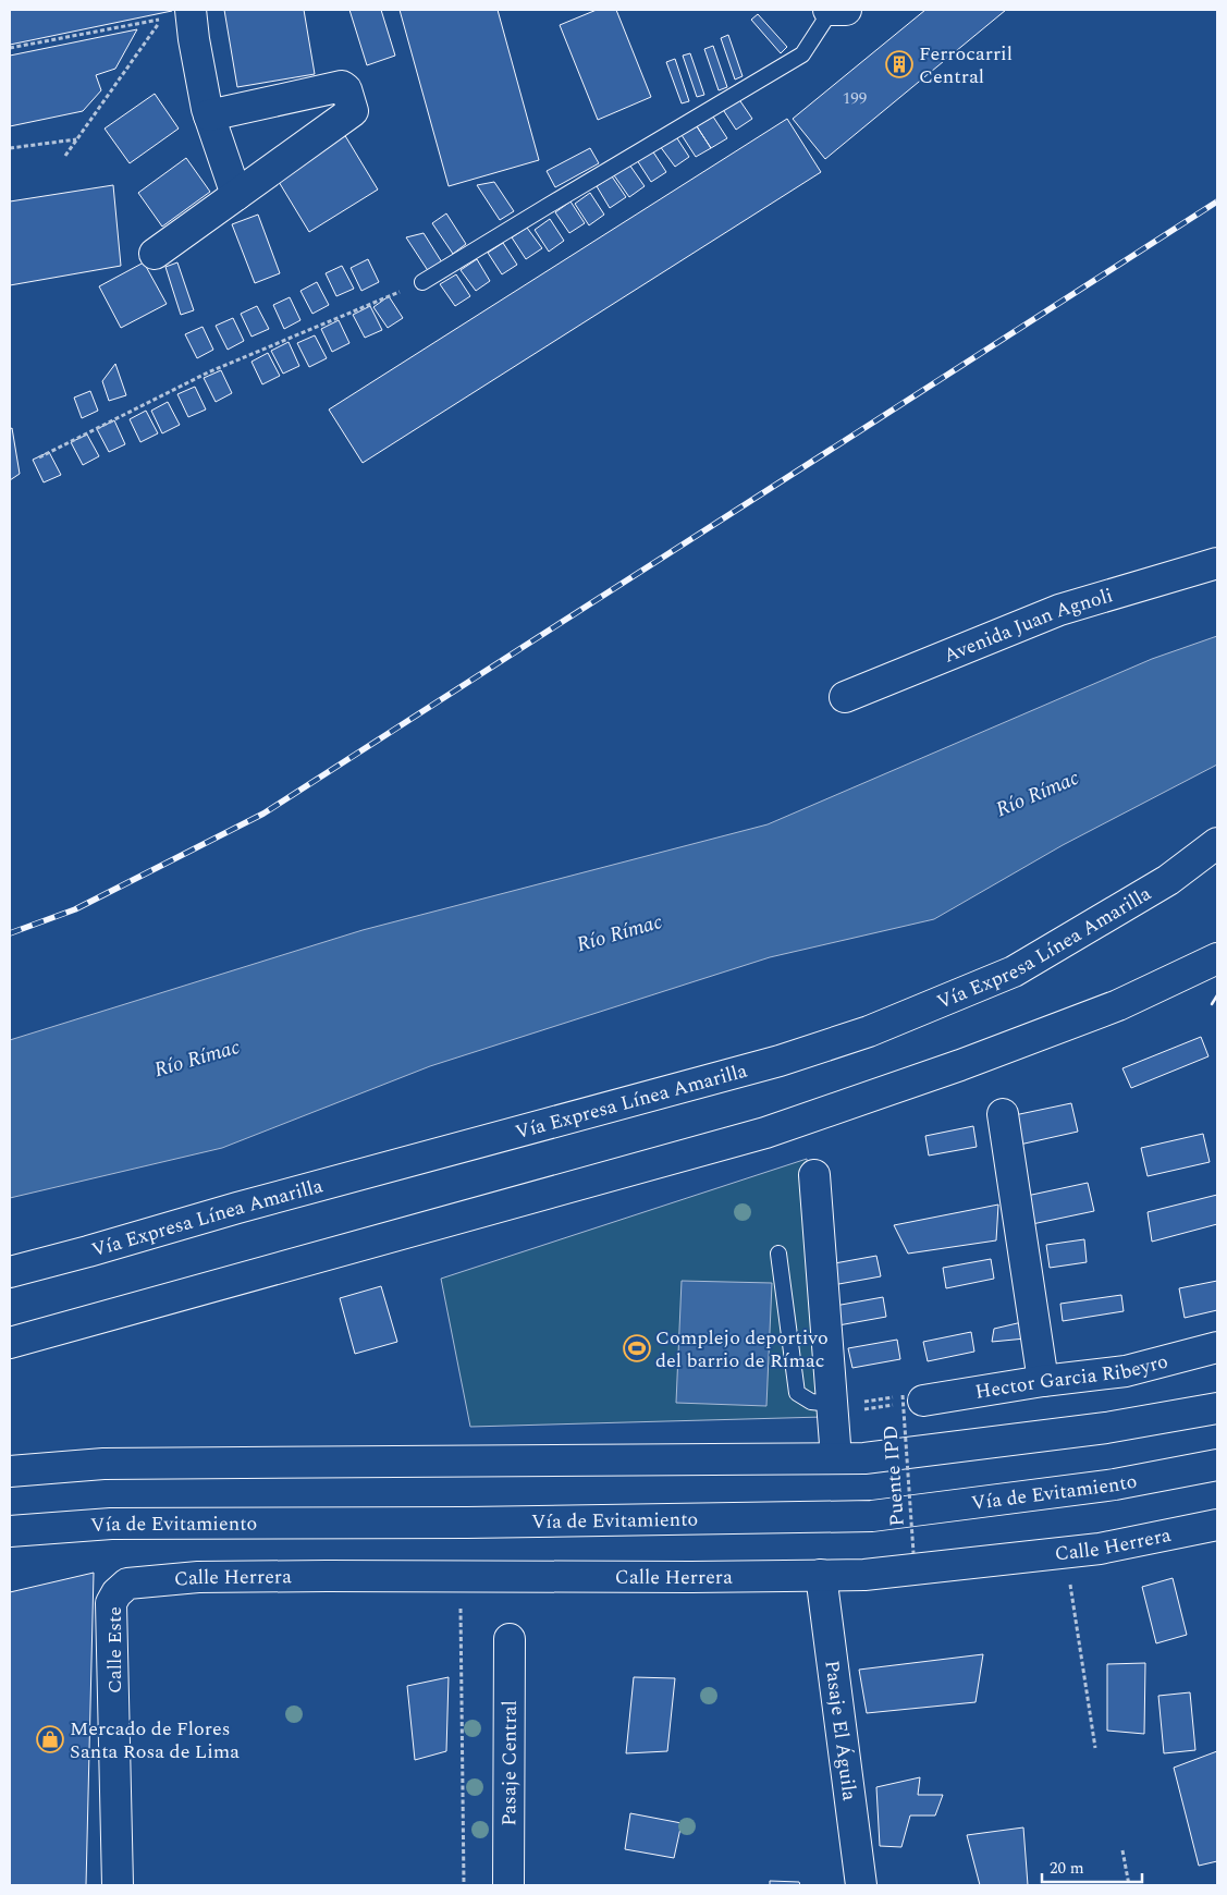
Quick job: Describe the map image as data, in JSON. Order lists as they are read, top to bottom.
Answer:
{
  "streets": {
    "main road": [
      "Avenida Juan Agnoli",
      "Vía Expresa Línea Amarilla",
      "Hector Garcia Ribeyro",
      "Vía de Evitamiento",
      "Calle Herrera",
      "Calle Este",
      "Pasaje El Águila",
      "Pasaje Central"
    ],
    "path": ["Puente IPD"]
  },
  "crossings": [
    ["Hector Garcia Ribeyro", "Puente IPD"],
    ["Calle Herrera", "Calle Este"],
    ["Calle Herrera", "Pasaje El Águila"]
  ],
  "water": ["Río Rímac"],
  "places": {
    "building": ["Ferrocarril Central"],
    "sports": ["Complejo deportivo del barrio de Rímac"],
    "shop": ["Mercado de Flores Santa Rosa de Lima"]
  },
  "house_numbers": ["199"],
  "scale_bar": "20 m"
}
